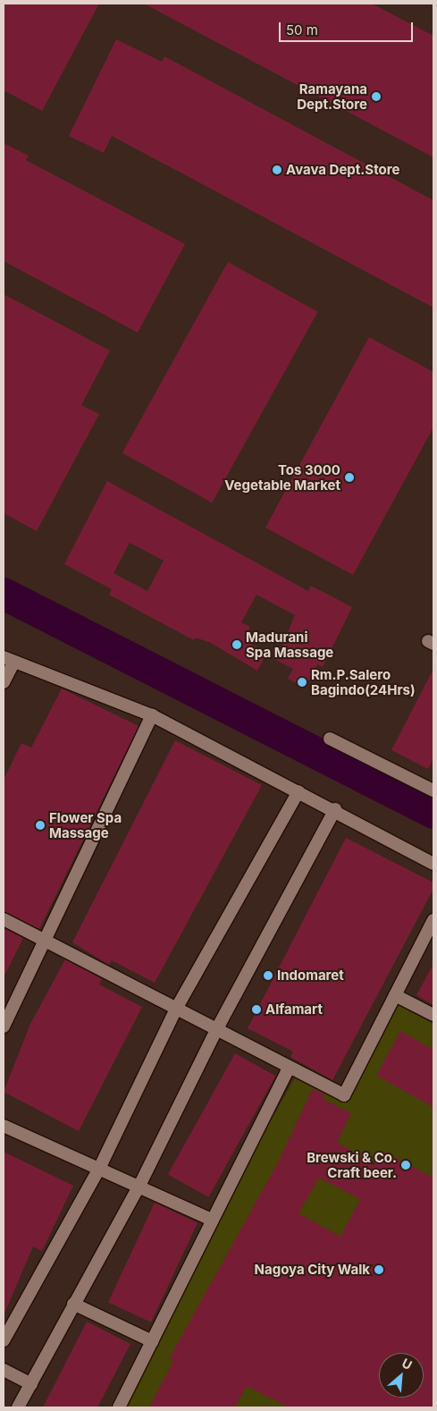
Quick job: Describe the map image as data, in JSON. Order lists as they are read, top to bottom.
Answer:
{
  "places": [
    "Ramayana Dept.Store",
    "Avava Dept.Store",
    "Tos 3000 Vegetable Market",
    "Madurani Spa Massage",
    "Rm.P.Salero Bagindo(24Hrs)",
    "Flower Spa Massage",
    "Indomaret",
    "Alfamart",
    "Brewski & Co. Craft beer.",
    "Nagoya City Walk"
  ],
  "scale_bar": "50 m",
  "north": "top right"
}
